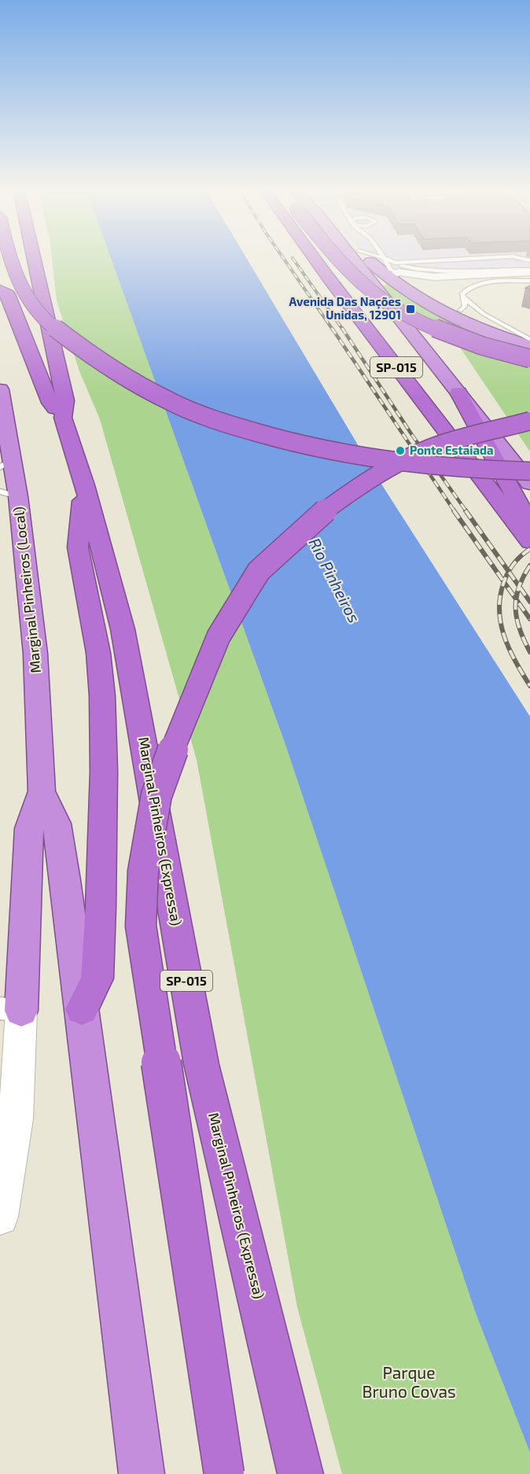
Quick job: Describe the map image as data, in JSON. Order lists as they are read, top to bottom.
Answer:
{
  "streets": {
    "highway": ["SP-015", "Marginal Pinheiros (Local)", "Marginal Pinheiros (Expressa)"]
  },
  "water": ["Rio Pinheiros"],
  "parks": ["Parque Bruno Covas"],
  "places": {
    "transit": ["Avenida Das Nações Unidas, 12901"],
    "other": ["Ponte Estaiada"]
  }
}
